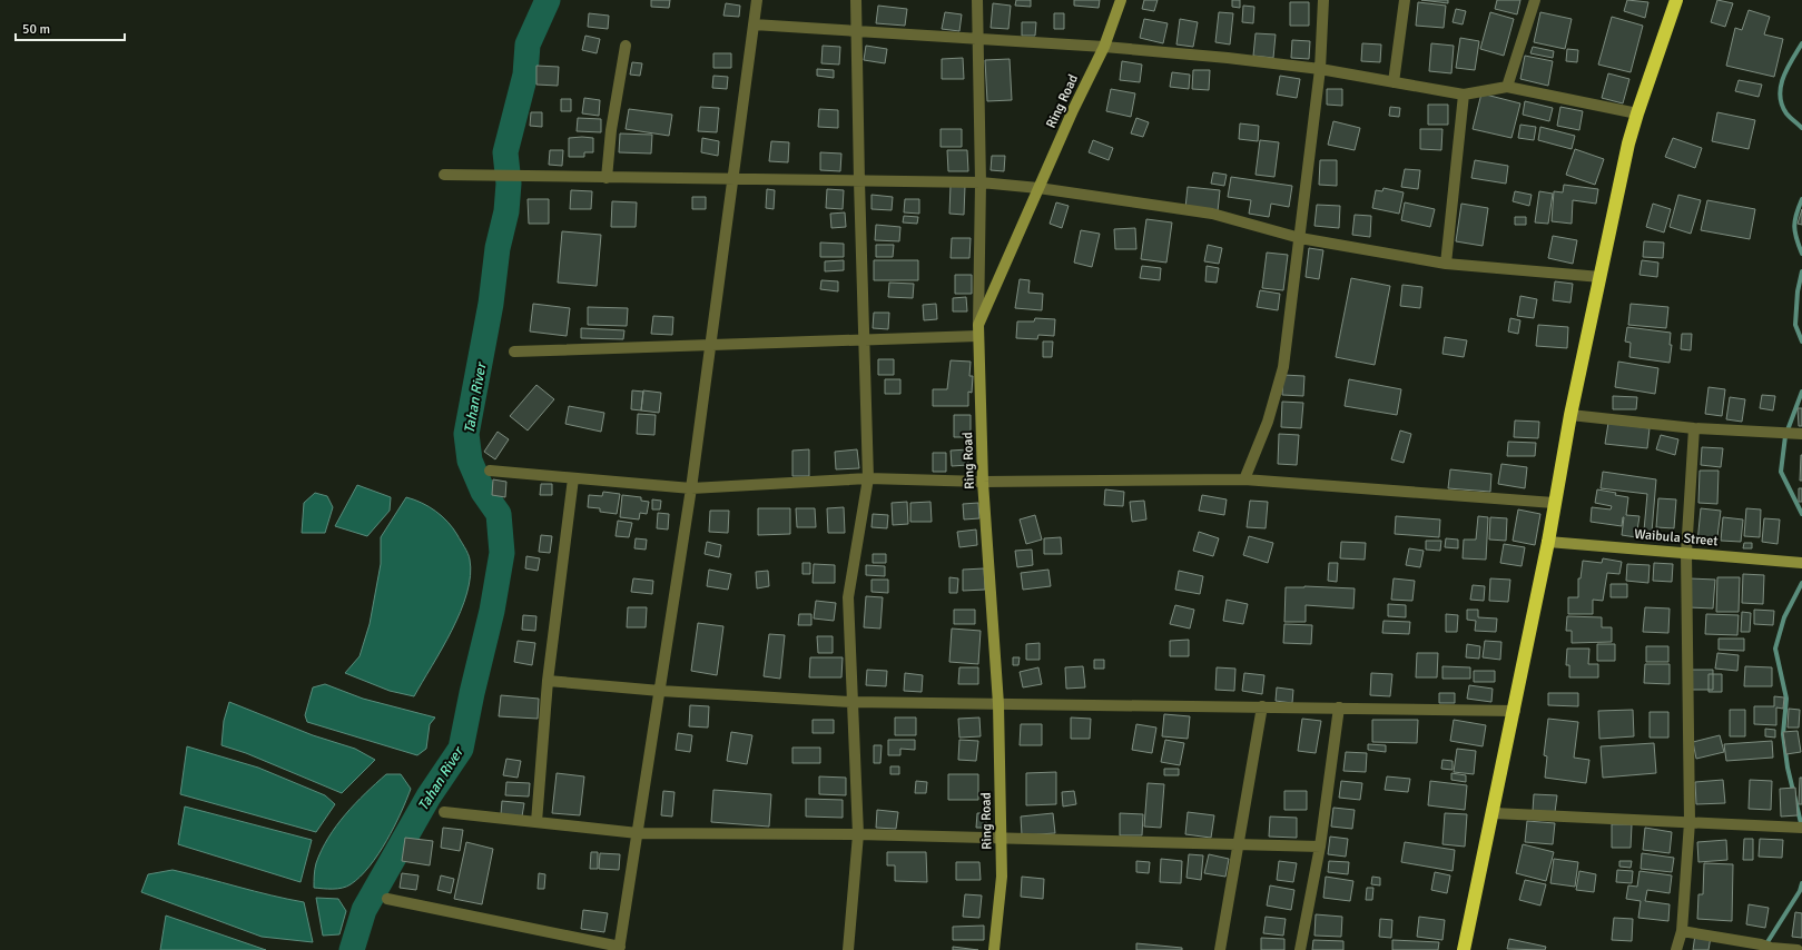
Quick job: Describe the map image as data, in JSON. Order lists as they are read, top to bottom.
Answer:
{
  "streets": {
    "street": ["Ring Road", "Waibula Street"]
  },
  "water": ["Tahan River"],
  "scale_bar": "50 m"
}
